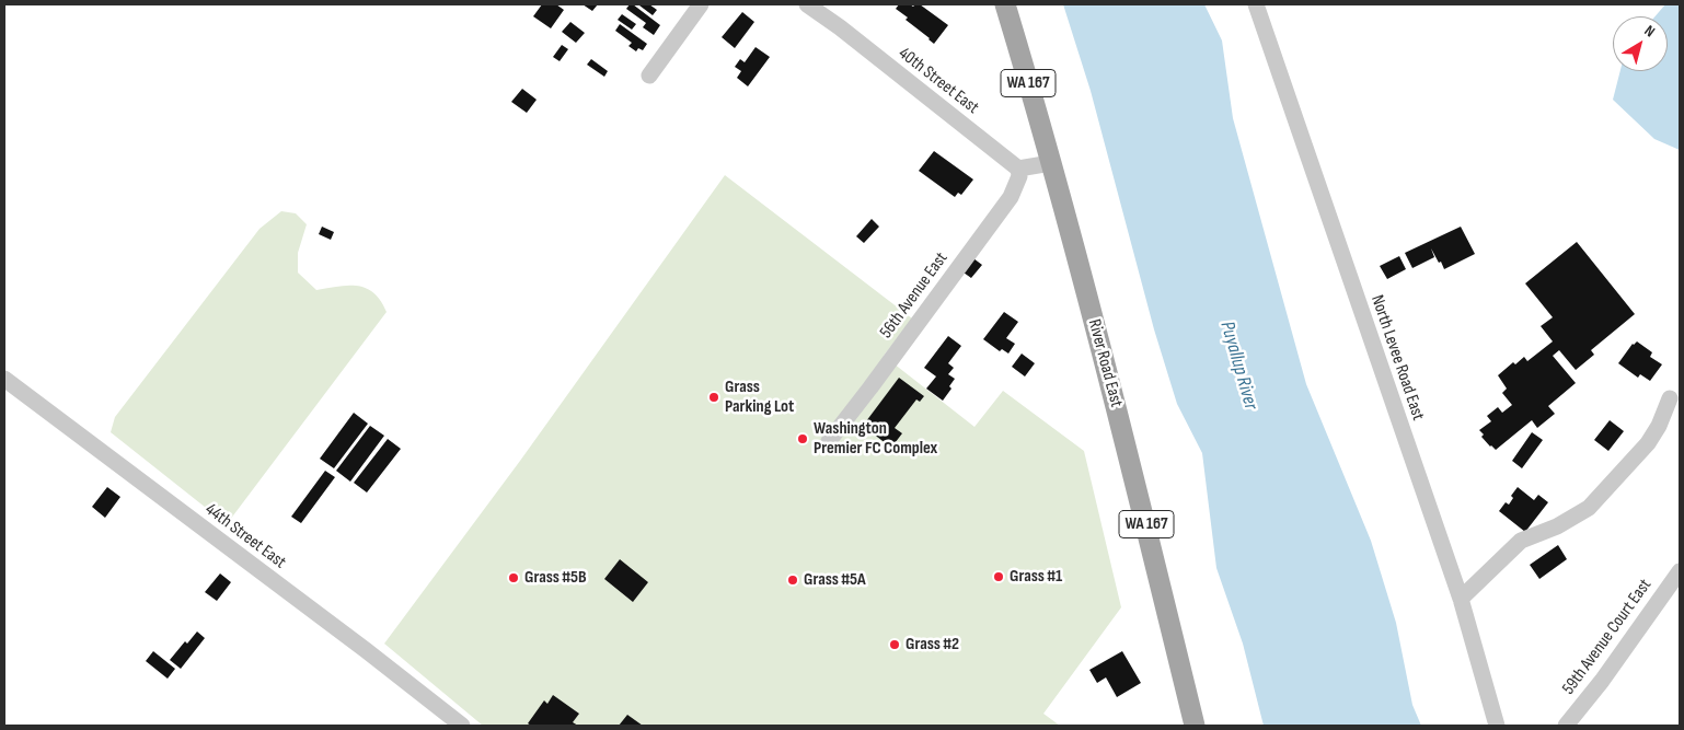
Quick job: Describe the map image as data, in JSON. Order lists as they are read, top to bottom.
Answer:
{
  "streets": {
    "main road": ["WA 167", "River Road East"],
    "street": [
      "40th Street East",
      "56th Avenue East",
      "North Levee Road East",
      "44th Street East",
      "59th Avenue Court East"
    ]
  },
  "crossings": [
    ["40th Street East", "56th Avenue East"]
  ],
  "water": ["Puyallup River"],
  "places": [
    "Grass Parking Lot",
    "Washington Premier FC Complex",
    "Grass #1",
    "Grass #5B",
    "Grass #5A",
    "Grass #2"
  ],
  "north": "top right"
}
